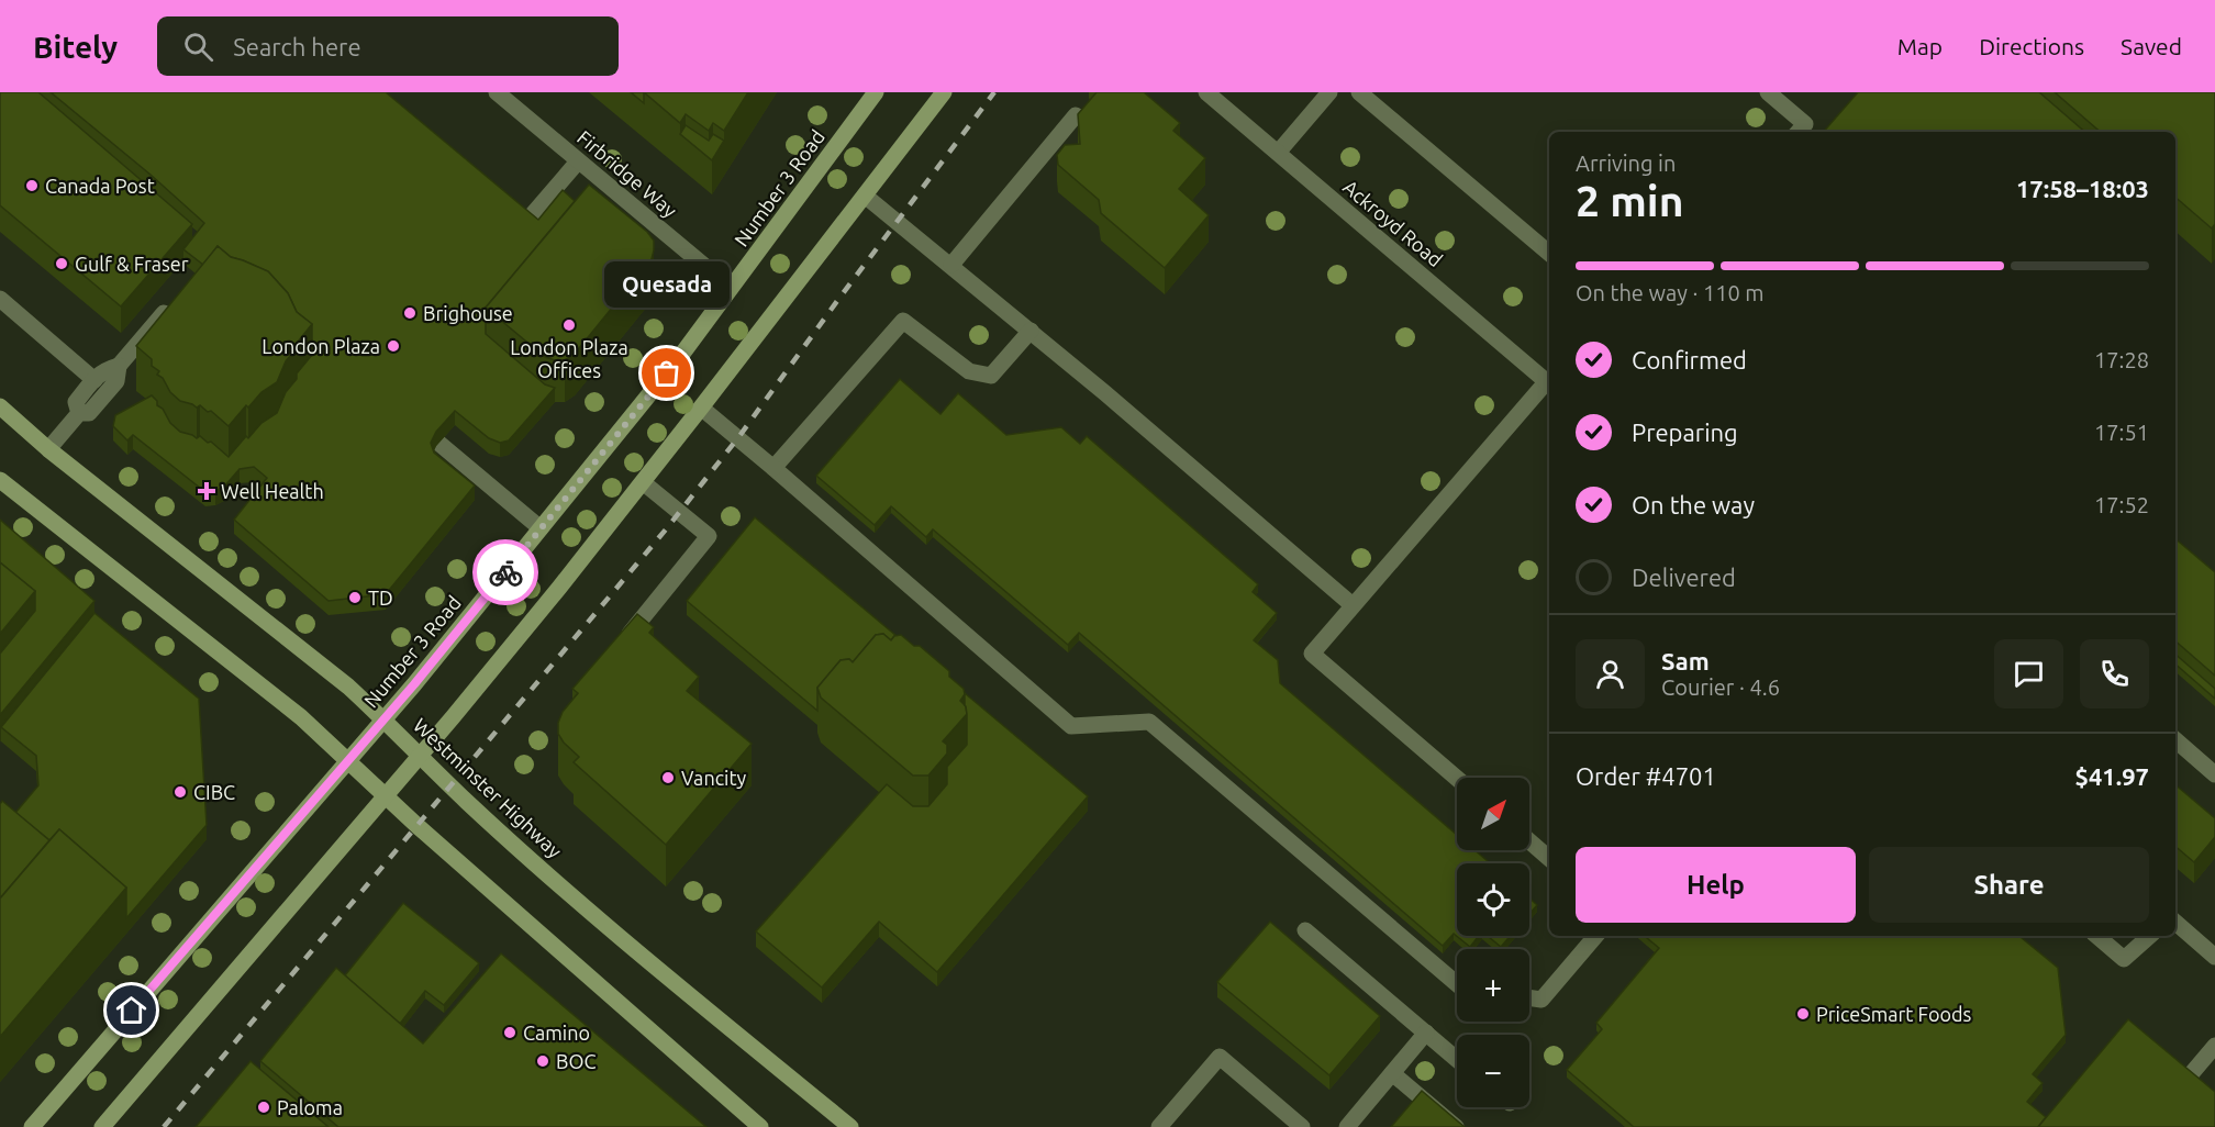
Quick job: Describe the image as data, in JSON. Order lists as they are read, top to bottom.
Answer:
{
  "streets": {
    "main road": ["Number 3 Road", "Westminster Highway"],
    "street": ["Firbridge Way", "Ackroyd Road"]
  },
  "crossings": [
    ["Firbridge Way", "Number 3 Road"],
    ["Number 3 Road", "Westminster Highway"]
  ],
  "places": {
    "other": [
      "Canada Post",
      "Gulf & Fraser",
      "Brighouse",
      "London Plaza Offices",
      "London Plaza",
      "Quesada",
      "TD",
      "Vancity",
      "CIBC",
      "PriceSmart Foods",
      "Camino",
      "BOC",
      "Paloma"
    ],
    "health": ["Well Health"]
  },
  "north": "top right",
  "page": {
    "header": "Bitely",
    "search": "Search here",
    "nav": ["Map", "Directions", "Saved"],
    "heading": ["2 min", "Arriving in", "17:58–18:03"],
    "panel": [
      "Sam",
      "Courier · 4.6",
      "Order #4701",
      "$41.97"
    ],
    "bar": "On the way · 110 m",
    "bubble": "Quesada",
    "list": [
      ["Confirmed", "17:28"],
      ["Preparing", "17:51"],
      ["On the way", "17:52"],
      "Delivered"
    ],
    "map_buttons": ["+", "−"],
    "buttons": ["Help", "Share"]
  }
}
